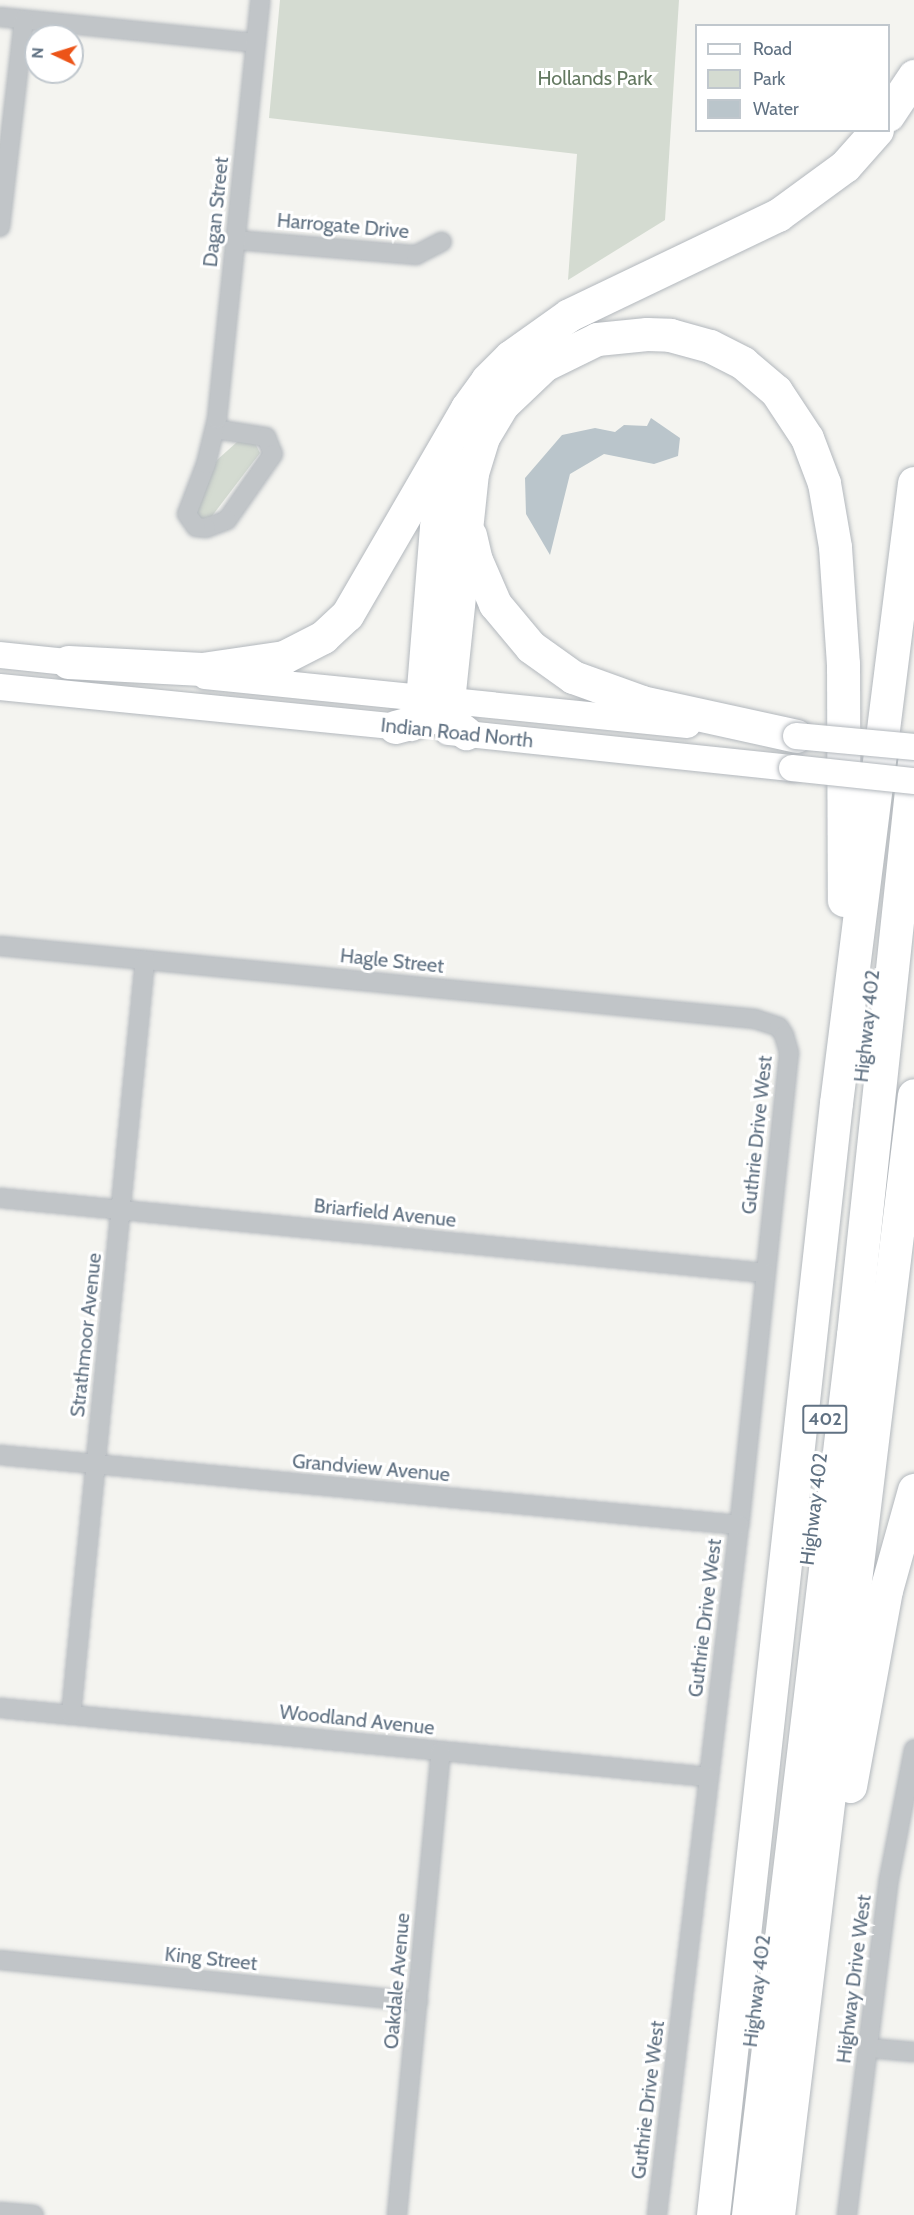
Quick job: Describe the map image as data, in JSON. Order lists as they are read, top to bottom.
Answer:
{
  "streets": {
    "highway": ["Highway 402", "402"],
    "main road": ["Indian Road North"],
    "street": [
      "Dagan Street",
      "Harrogate Drive",
      "Hagle Street",
      "Guthrie Drive West",
      "Briarfield Avenue",
      "Strathmoor Avenue",
      "Grandview Avenue",
      "Woodland Avenue",
      "King Street",
      "Highway Drive West",
      "Oakdale Avenue"
    ]
  },
  "crossings": [
    ["Dagan Street", "Harrogate Drive"],
    ["Hagle Street", "Guthrie Drive West"],
    ["Hagle Street", "Strathmoor Avenue"],
    ["Guthrie Drive West", "Briarfield Avenue"],
    ["Guthrie Drive West", "Grandview Avenue"],
    ["Guthrie Drive West", "Woodland Avenue"],
    ["Briarfield Avenue", "Strathmoor Avenue"],
    ["Strathmoor Avenue", "Grandview Avenue"],
    ["Strathmoor Avenue", "Woodland Avenue"],
    ["Woodland Avenue", "Oakdale Avenue"],
    ["King Street", "Oakdale Avenue"]
  ],
  "parks": ["Hollands Park"],
  "legend": ["Road", "Park", "Water"],
  "north": "left"
}
